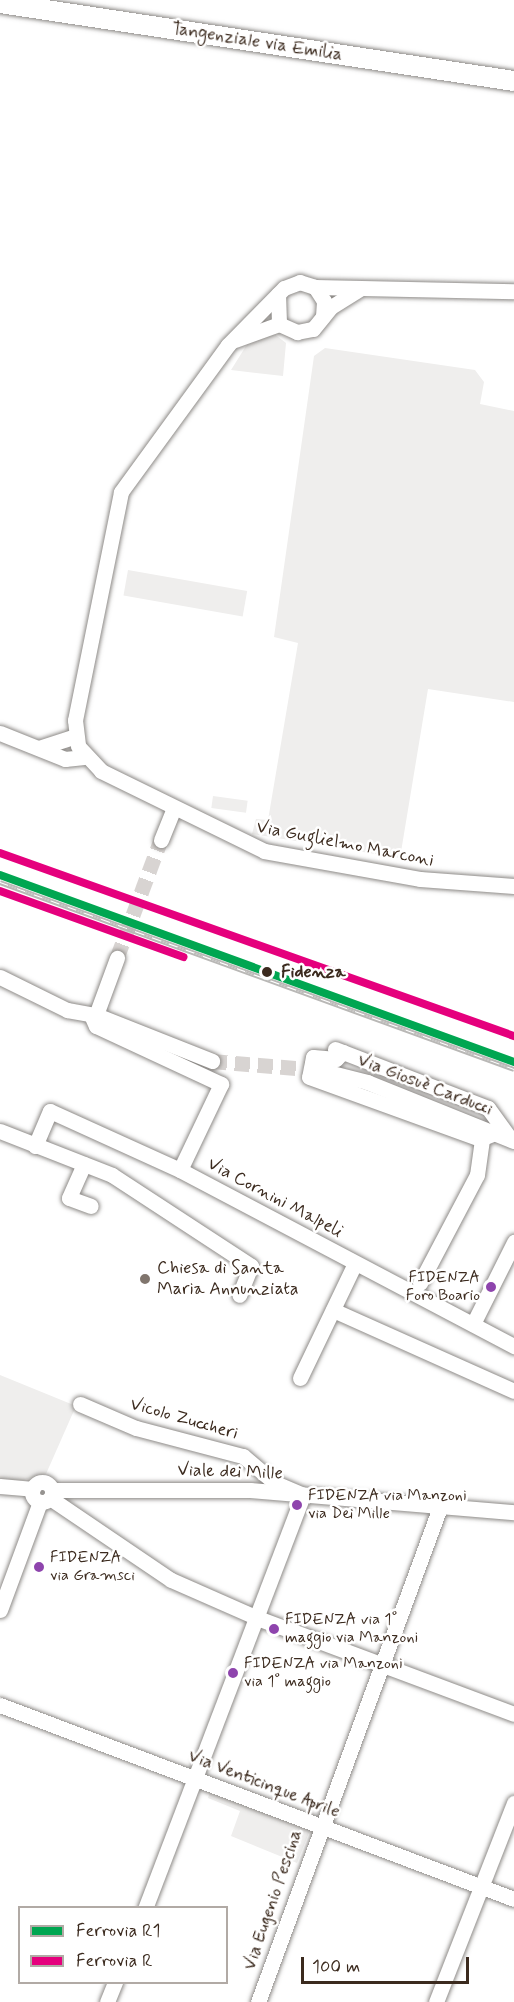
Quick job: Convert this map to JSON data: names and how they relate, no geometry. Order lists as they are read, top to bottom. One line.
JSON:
{"streets":{"main road":["Tangenziale via Emilia"],"street":["Via Guglielmo Marconi","Via Giosuè Carducci","Via Cornini Malpeli","Vicolo Zuccheri","Viale dei Mille","Via Venticinque Aprile","Via Eugenio Pescina"]},"crossings":[["Vicolo Zuccheri","Viale dei Mille"],["Viale dei Mille","Via Eugenio Pescina"],["Via Venticinque Aprile","Via Eugenio Pescina"]],"places":["Fidenza","Chiesa di Santa Maria Annunziata","FIDENZA Foro Boario","FIDENZA via Manzoni via Dei Mille","FIDENZA via Gramsci","FIDENZA via 1° maggio via Manzoni","FIDENZA via Manzoni via 1° maggio"],"lines":["rail line R","rail line R1"],"legend":["Ferrovia R1","Ferrovia R"],"scale_bar":"100 m"}
